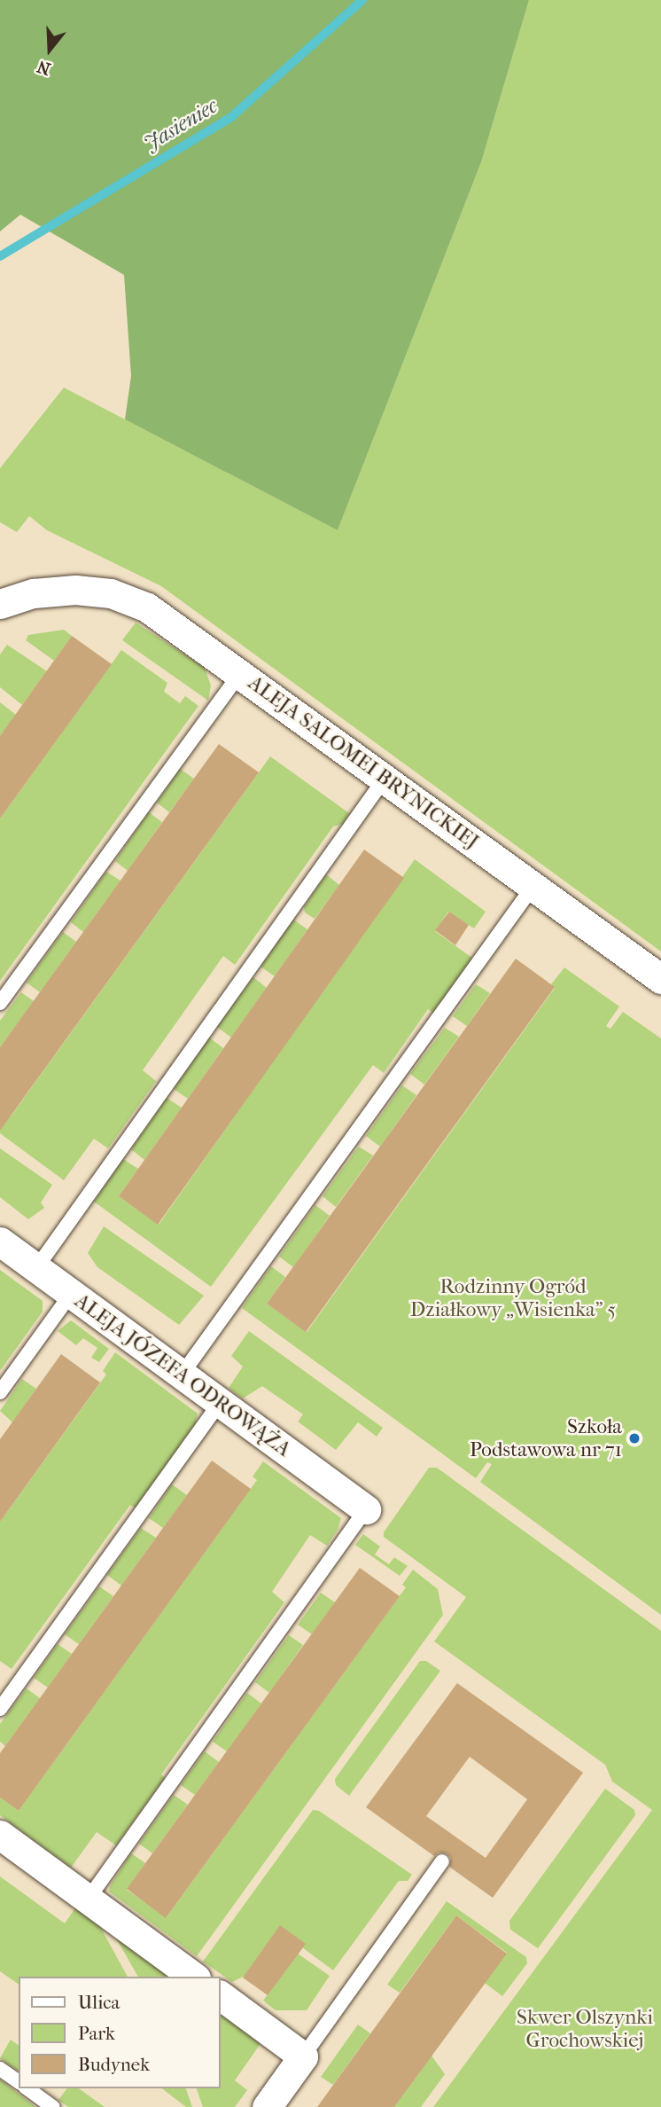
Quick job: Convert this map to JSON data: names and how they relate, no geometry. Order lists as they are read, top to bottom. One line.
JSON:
{"streets":{"street":["ALEJA SALOMEI BRYNICKIEJ","ALEJA JÓZEFA ODROWĄŻA"]},"water":["Jasieniec"],"parks":["Rodzinny Ogród Działkowy „Wisienka” 5","Skwer Olszynki Grochowskiej"],"places":["Szkoła Podstawowa nr 71"],"legend":["Ulica","Park","Budynek"],"north":"bottom"}
